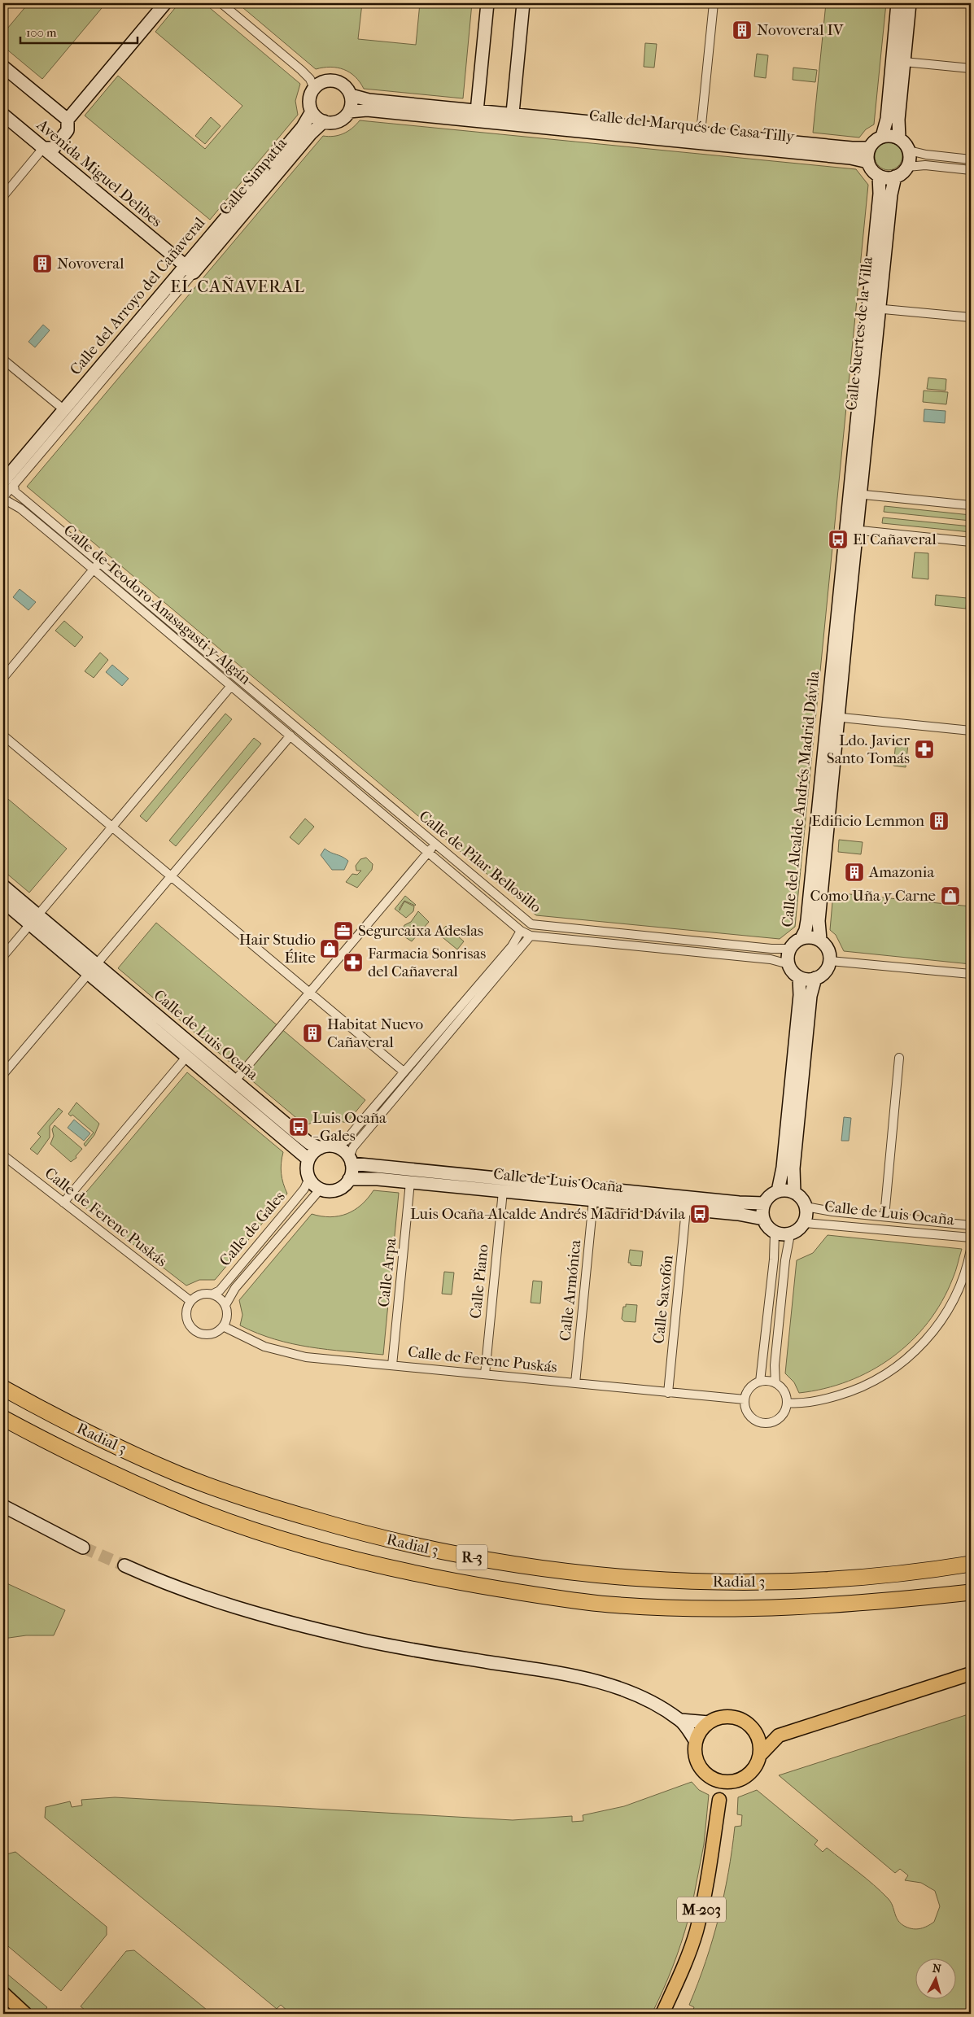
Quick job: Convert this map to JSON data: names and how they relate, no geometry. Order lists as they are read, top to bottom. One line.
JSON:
{"streets":{"highway":["Radial 3","R-3"],"main road":["Calle del Marqués de Casa Tilly","Avenida Miguel Delibes","Calle Simpatía","Calle del Arroyo del Cañaveral","Calle Suertes de la Villa","Calle del Alcalde Andrés Madrid Dávila","Calle de Luis Ocaña","M-203"],"street":["Calle de Teodoro Anasagasti y Algán","Calle de Pilar Bellosillo","Calle de Ferenc Puskás","Calle de Gales","Calle Arpa","Calle Piano","Calle Armónica","Calle Saxofón"]},"crossings":[["Calle del Marqués de Casa Tilly","Calle Suertes de la Villa"],["Avenida Miguel Delibes","Calle Simpatía"],["Avenida Miguel Delibes","Calle del Arroyo del Cañaveral"],["Calle Simpatía","Calle del Arroyo del Cañaveral"],["Calle del Arroyo del Cañaveral","Calle de Teodoro Anasagasti y Algán"],["Calle Suertes de la Villa","Calle del Alcalde Andrés Madrid Dávila"],["Calle de Teodoro Anasagasti y Algán","Calle de Pilar Bellosillo"],["Calle del Alcalde Andrés Madrid Dávila","Calle de Pilar Bellosillo"],["Calle de Luis Ocaña","Calle de Gales"],["Calle de Luis Ocaña","Calle Arpa"],["Calle de Luis Ocaña","Calle Piano"],["Calle de Luis Ocaña","Calle Armónica"],["Calle de Luis Ocaña","Calle Saxofón"],["Calle de Ferenc Puskás","Calle de Gales"],["Calle de Ferenc Puskás","Calle Arpa"],["Calle de Ferenc Puskás","Calle Piano"],["Calle de Ferenc Puskás","Calle Armónica"],["Calle de Ferenc Puskás","Calle Saxofón"]],"districts":["EL CAÑAVERAL"],"places":{"building":["Novoveral IV","Novoveral","Edificio Lemmon","Amazonia","Habitat Nuevo Cañaveral"],"bus stop":["El Cañaveral","Luis Ocaña - Gales","Luis Ocaña-Alcalde Andrés Madrid Dávila"],"pharmacy":["Ldo. Javier Santo Tomás","Farmacia Sonrisas del Cañaveral"],"shop":["Como Uña y Carne","Hair Studio Élite"],"office":["Segurcaixa Adeslas"]},"scale_bar":"100 m","north":"top"}
